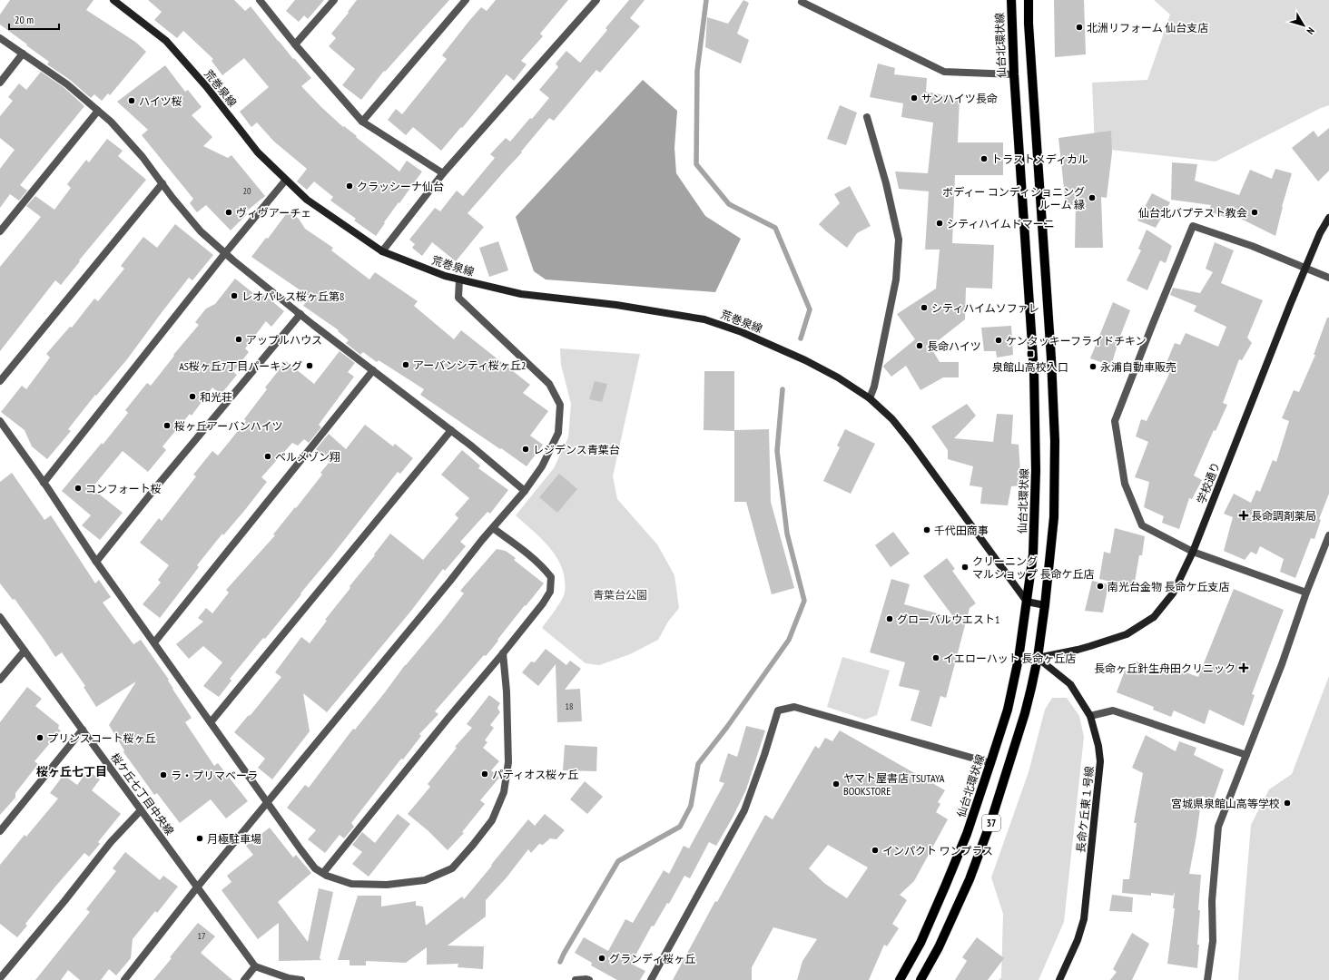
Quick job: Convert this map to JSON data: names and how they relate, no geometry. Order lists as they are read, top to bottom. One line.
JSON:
{"streets":{"main road":["仙台北環状線","37"],"street":["荒巻泉線","学校通り","桜ケ丘七丁目中央線","長命ケ丘東１号線"]},"crossings":[["仙台北環状線","荒巻泉線"],["仙台北環状線","学校通り"],["学校通り","長命ケ丘東１号線"],["学校通り","37"],["長命ケ丘東１号線","37"]],"districts":["桜ヶ丘七丁目"],"parks":["青葉台公園"],"places":{"other":["北洲リフォーム 仙台支店","サンハイツ長命","ハイツ桜","トラストメディカル","クラッシーナ仙台","ボディー コンディショニング ルーム 縁","ヴィヴアーチェ","仙台北バプテスト教会","シティハイムドマーニ","レオパレス桜ヶ丘第8","シティハイムソファレ","アップルハウス","ケンタッキーフライドチキン","長命ハイツ","アーバンシティ桜ヶ丘2","AS桜ヶ丘7丁目パーキング","永浦自動車販売","和光荘","桜ヶ丘アーバンハイツ","レジデンス青葉台","ベルメゾン翔","コンフォート桜","千代田商事","クリーニング マルショップ 長命ケ丘店","南光台金物 長命ケ丘支店","グローバルウエスト1","イエローハット 長命ヶ丘店","プリンスコート桜ヶ丘","パティオス桜ヶ丘","ラ・プリマベーラ","ヤマト屋書店 TSUTAYA BOOKSTORE","宮城県泉館山高等学校","月極駐車場","インパクト ワンプラス","グランディ桜ヶ丘"],"transit":["泉館山高校入口"],"health":["長命調剤薬局","長命ヶ丘針生舟田クリニック"]},"house_numbers":["20","18","17"],"scale_bar":"20 m","north":"bottom right"}
